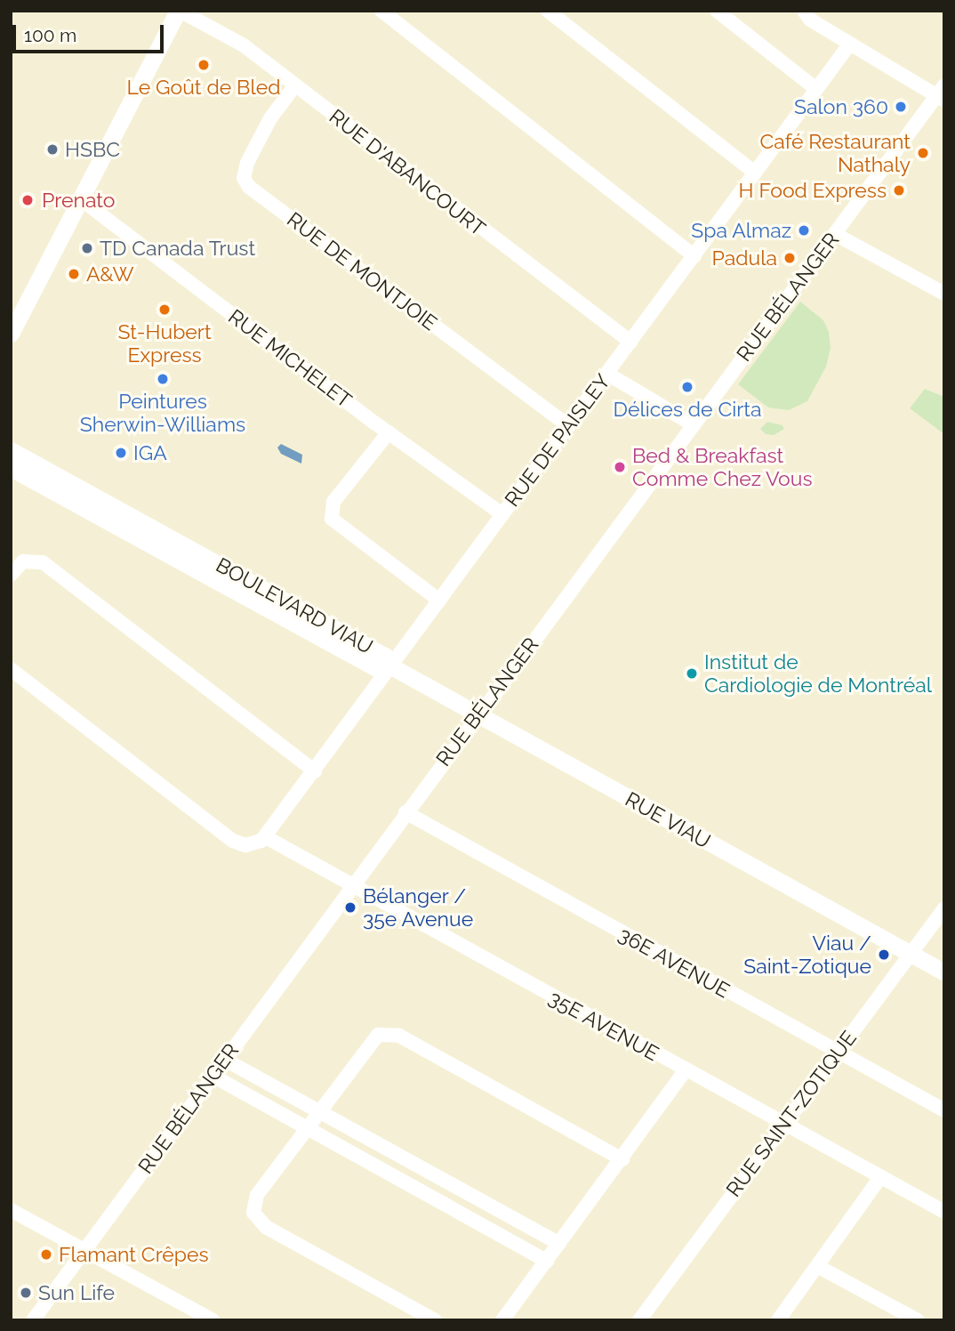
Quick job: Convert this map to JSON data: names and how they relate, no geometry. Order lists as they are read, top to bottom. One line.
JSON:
{"streets":{"main road":["BOULEVARD VIAU","RUE VIAU"],"street":["RUE D'ABANCOURT","RUE DE MONTJOIE","RUE BÉLANGER","RUE MICHELET","RUE DE PAISLEY","36E AVENUE","35E AVENUE","RUE SAINT-ZOTIQUE"]},"crossings":[["RUE D'ABANCOURT","RUE DE MONTJOIE"],["RUE D'ABANCOURT","RUE DE PAISLEY"],["RUE DE MONTJOIE","RUE DE PAISLEY"],["RUE BÉLANGER","RUE VIAU"],["RUE BÉLANGER","36E AVENUE"],["RUE BÉLANGER","35E AVENUE"],["RUE MICHELET","RUE DE PAISLEY"],["RUE DE PAISLEY","BOULEVARD VIAU"],["RUE DE PAISLEY","RUE VIAU"],["RUE DE PAISLEY","35E AVENUE"],["BOULEVARD VIAU","RUE VIAU"],["RUE VIAU","RUE SAINT-ZOTIQUE"],["36E AVENUE","RUE SAINT-ZOTIQUE"],["35E AVENUE","RUE SAINT-ZOTIQUE"]],"places":["Le Goût de Bled","Salon 360","HSBC","Café Restaurant Nathaly","H Food Express","Prenato","Spa Almaz","TD Canada Trust","Padula","A&W","St-Hubert Express","Peintures Sherwin-Williams","Délices de Cirta","IGA","Bed & Breakfast Comme Chez Vous","Institut de Cardiologie de Montréal","Bélanger / 35e Avenue","Viau / Saint-Zotique","Flamant Crêpes","Sun Life"],"scale_bar":"100 m"}
